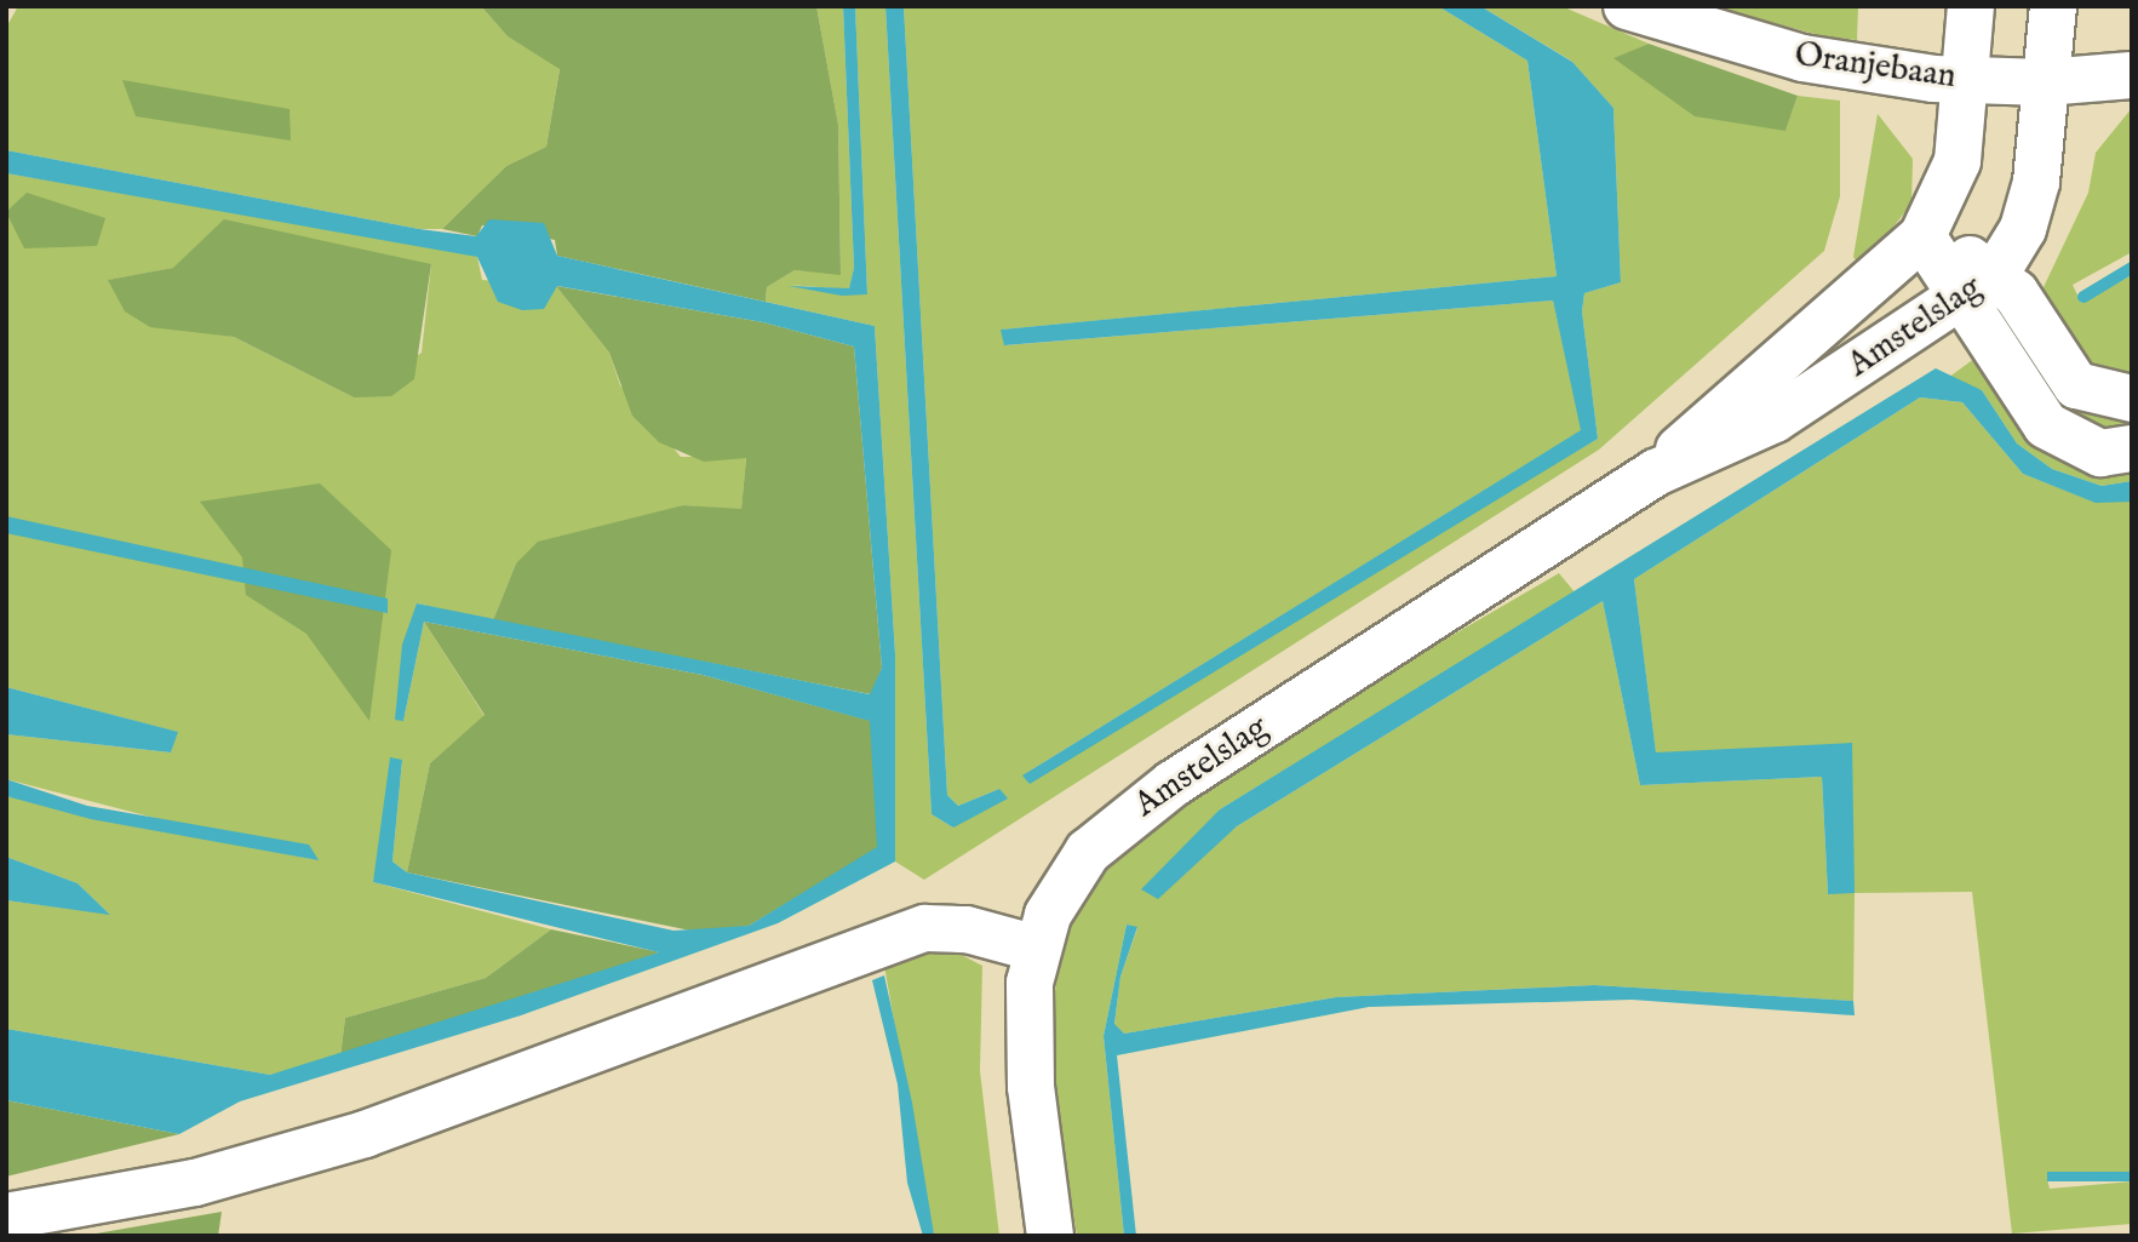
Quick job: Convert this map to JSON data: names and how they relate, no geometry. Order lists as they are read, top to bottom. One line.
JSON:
{"streets":{"street":["Oranjebaan","Amstelslag"]},"crossings":[["Oranjebaan","Amstelslag"]]}
